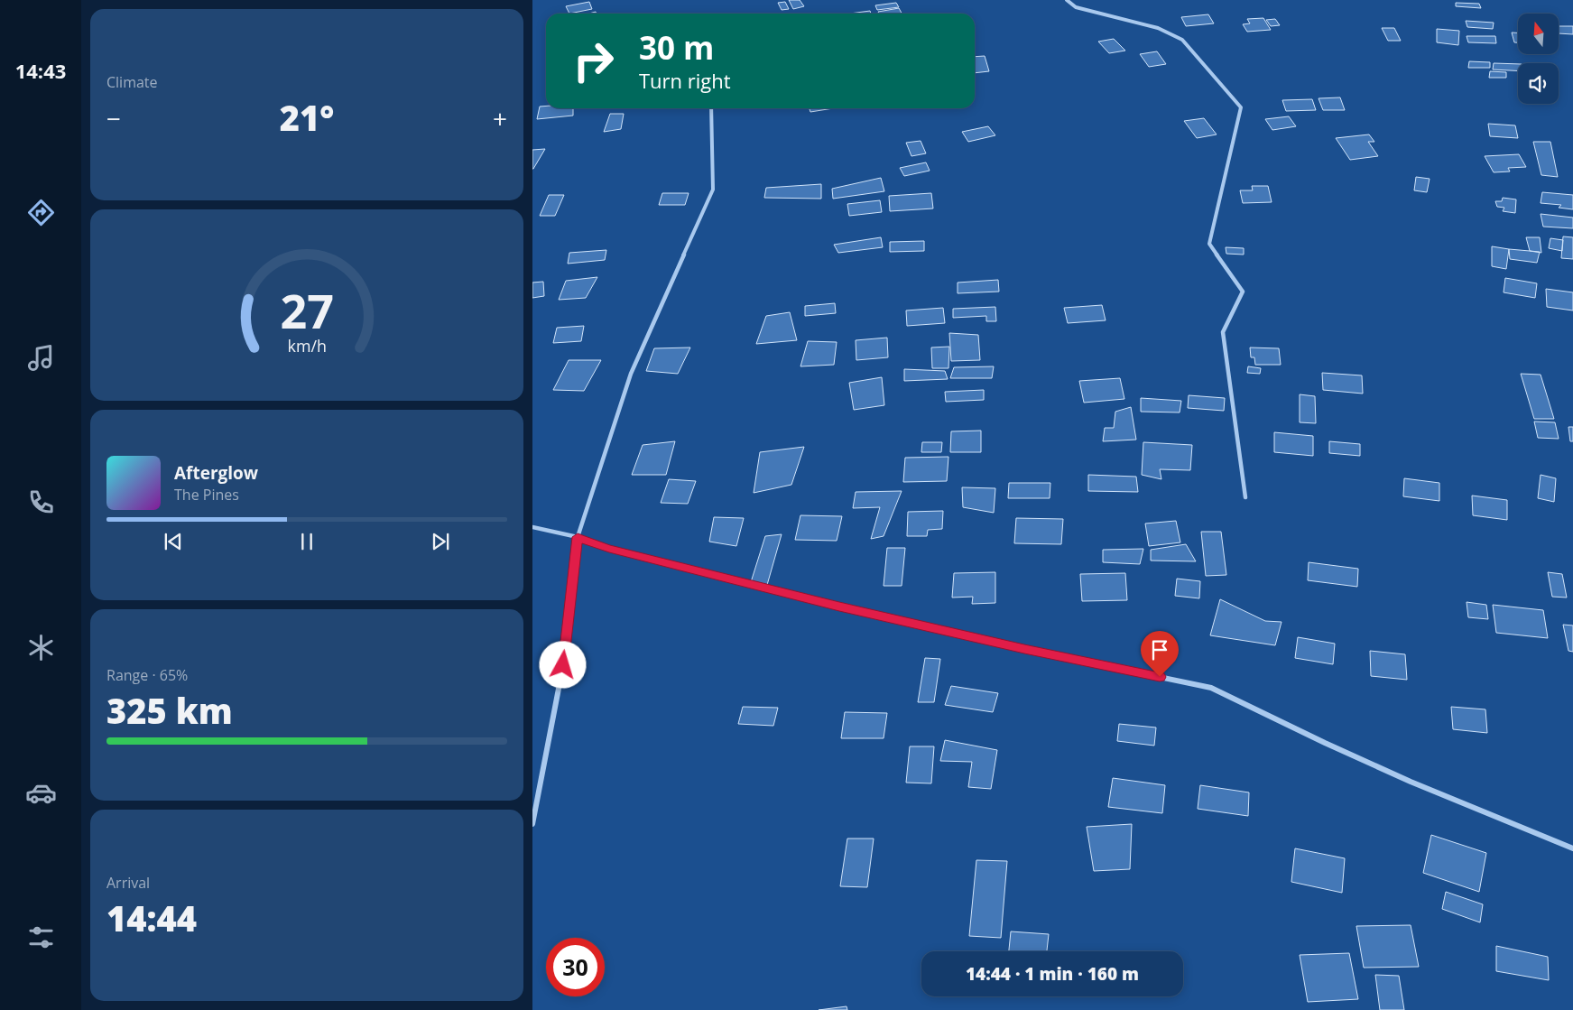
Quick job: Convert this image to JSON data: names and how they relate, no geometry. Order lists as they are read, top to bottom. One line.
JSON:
{"north":"top","page":{"tabs":"14:43","tile":["Climate",["Range · 65%","325 km"],["Arrival","14:44"]],"turn":["30 m","Turn right"],"heat":["−","21°","+"],"song":["Afterglow","The Pines"],"limit":"30","trip":"14:44 · 1 min · 160 m","gauge":["27","km/h"]}}
